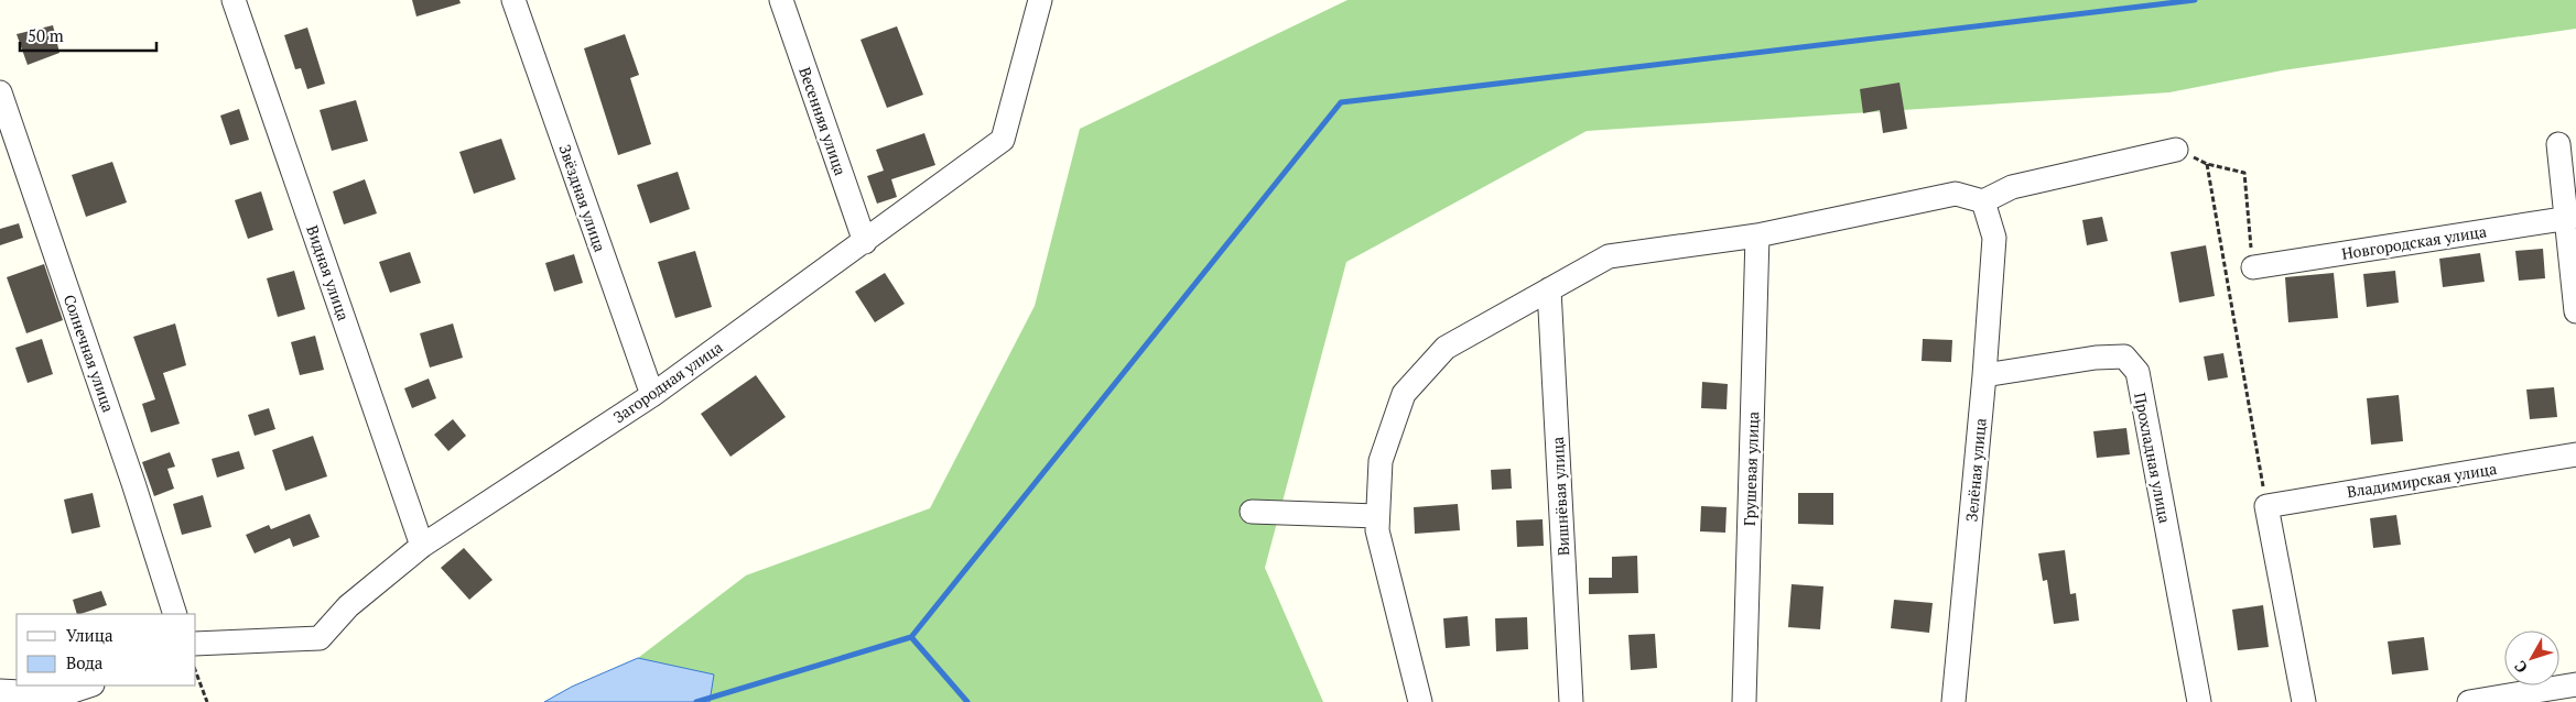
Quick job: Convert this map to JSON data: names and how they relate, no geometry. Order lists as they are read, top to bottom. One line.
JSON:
{"streets":{"street":["Весенняя улица","Звёздная улица","Новгородская улица","Видная улица","Солнечная улица","Загородная улица","Прохладная улица","Грушевая улица","Зелёная улица","Владимирская улица","Вишнёвая улица"]},"crossings":[["Весенняя улица","Загородная улица"],["Звёздная улица","Загородная улица"],["Видная улица","Загородная улица"],["Прохладная улица","Зелёная улица"]],"legend":["Улица","Вода"],"scale_bar":"50 m","north":"bottom left"}
